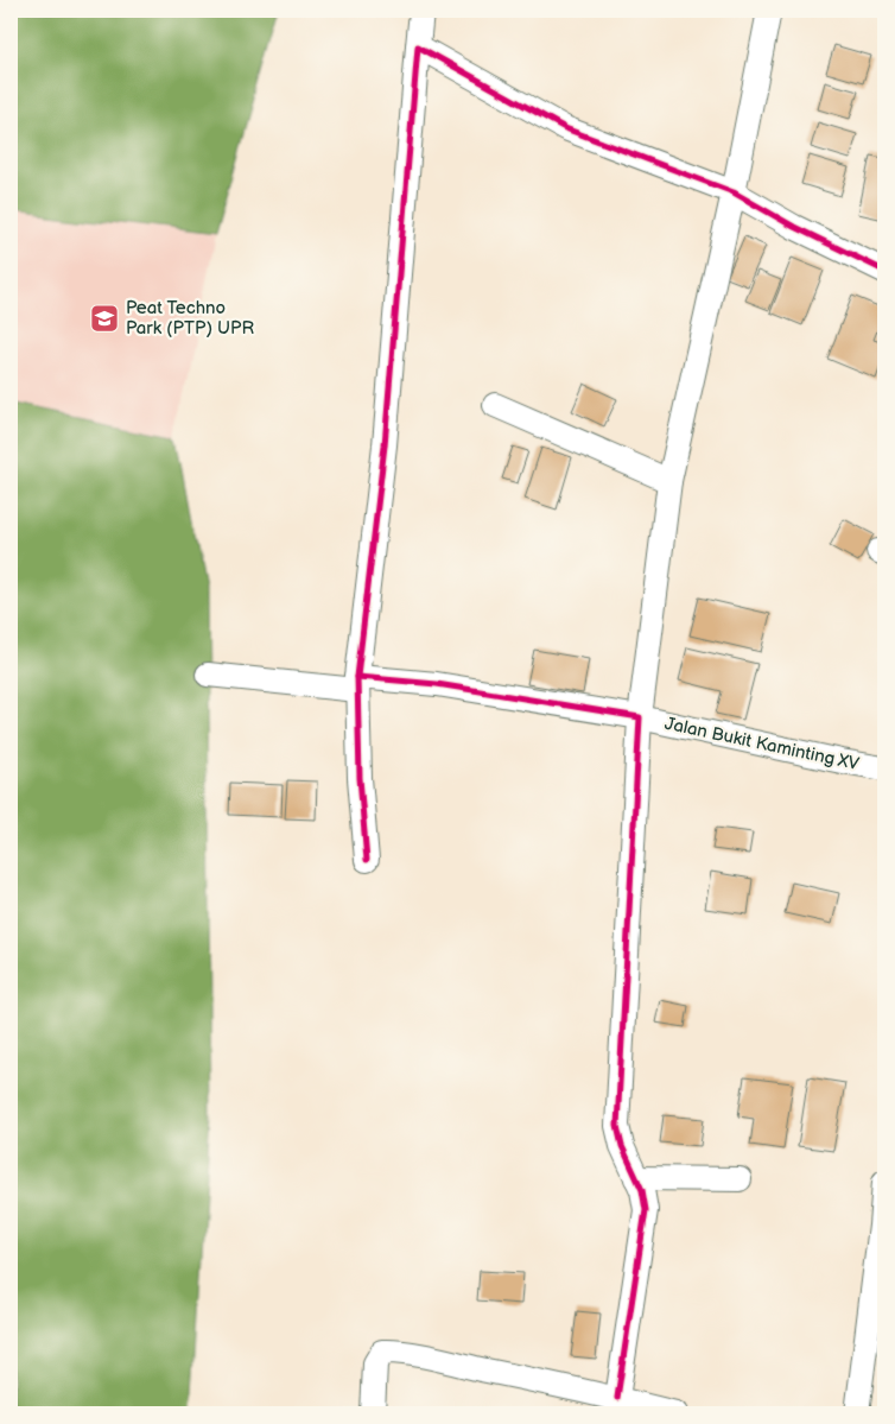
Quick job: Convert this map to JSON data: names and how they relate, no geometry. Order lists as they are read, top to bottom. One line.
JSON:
{"streets":{"street":["Jalan Bukit Kaminting XV"]},"places":{"school or university":["Peat Techno Park (PTP) UPR"]}}
